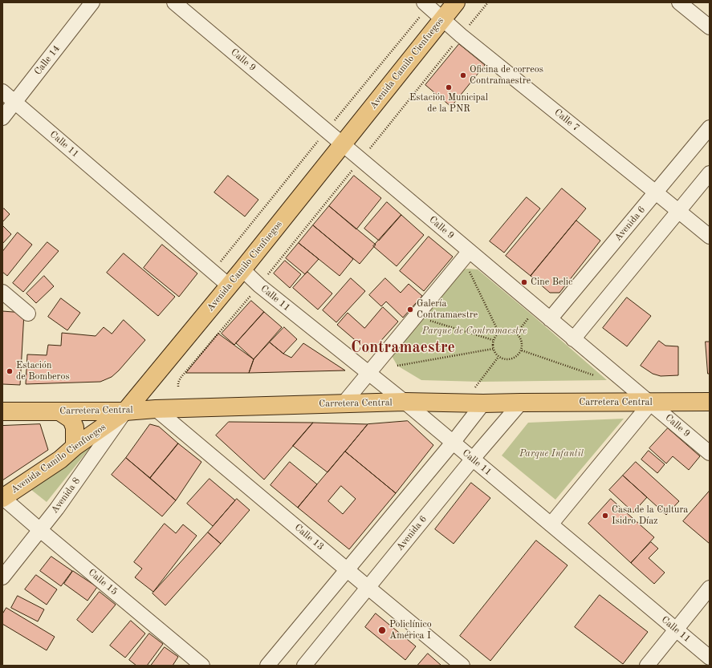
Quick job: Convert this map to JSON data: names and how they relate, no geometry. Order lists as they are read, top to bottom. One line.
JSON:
{"streets":{"main road":["Avenida Camilo Cienfuegos","Carretera Central"],"street":["Calle 14","Calle 9","Calle 7","Calle 11","Avenida 6","Avenida 8","Calle 13","Calle 15"]},"crossings":[["Calle 14","Calle 11"],["Calle 9","Avenida Camilo Cienfuegos"],["Calle 9","Avenida 6"],["Calle 9","Carretera Central"],["Avenida Camilo Cienfuegos","Calle 7"],["Avenida Camilo Cienfuegos","Calle 11"],["Avenida Camilo Cienfuegos","Carretera Central"],["Avenida Camilo Cienfuegos","Avenida 8"],["Avenida Camilo Cienfuegos","Calle 15"],["Calle 7","Avenida 6"],["Calle 11","Avenida 6"],["Calle 11","Carretera Central"],["Avenida 6","Carretera Central"],["Avenida 6","Calle 13"],["Carretera Central","Avenida 8"],["Carretera Central","Calle 13"],["Avenida 8","Calle 15"]],"districts":["Contramaestre"],"parks":["Parque de Contramaestre","Parque Infantil"],"places":["Oficina de correos Contramaestre","Estación Municipal de la PNR","Cine Belic","Galería Contramaestre","Estación de Bomberos","Casa de la Cultura Isidro Díaz","Policlínico América I"]}
